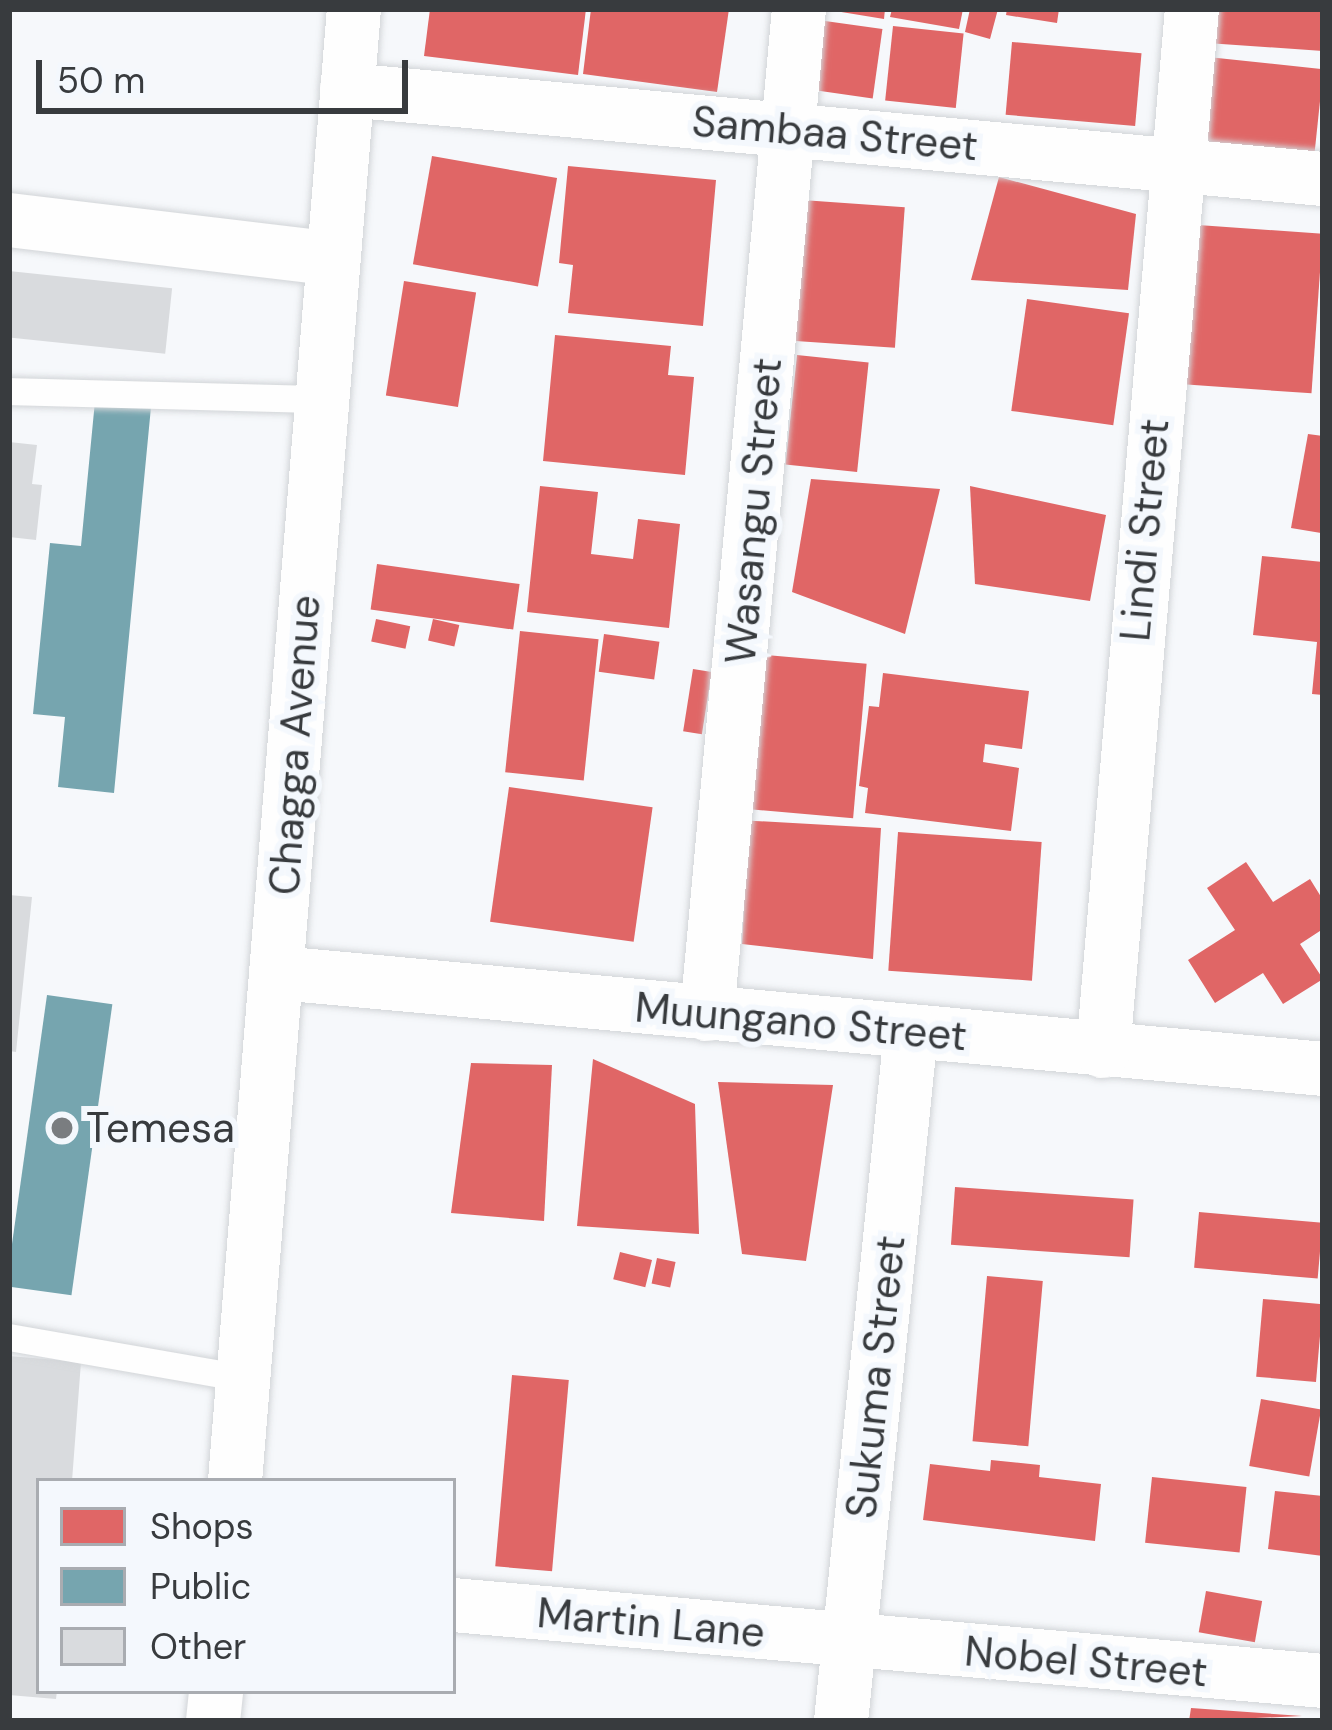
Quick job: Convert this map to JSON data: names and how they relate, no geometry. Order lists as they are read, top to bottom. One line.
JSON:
{"streets":{"street":["Sambaa Street","Wasangu Street","Lindi Street","Chagga Avenue","Muungano Street","Sukuma Street","Martin Lane","Nobel Street"]},"crossings":[["Sambaa Street","Wasangu Street"],["Sambaa Street","Lindi Street"],["Sambaa Street","Chagga Avenue"],["Wasangu Street","Muungano Street"],["Lindi Street","Muungano Street"],["Chagga Avenue","Muungano Street"],["Muungano Street","Sukuma Street"],["Sukuma Street","Martin Lane"],["Sukuma Street","Nobel Street"],["Martin Lane","Nobel Street"]],"places":["Temesa"],"legend":["Shops","Public","Other"],"scale_bar":"50 m"}
